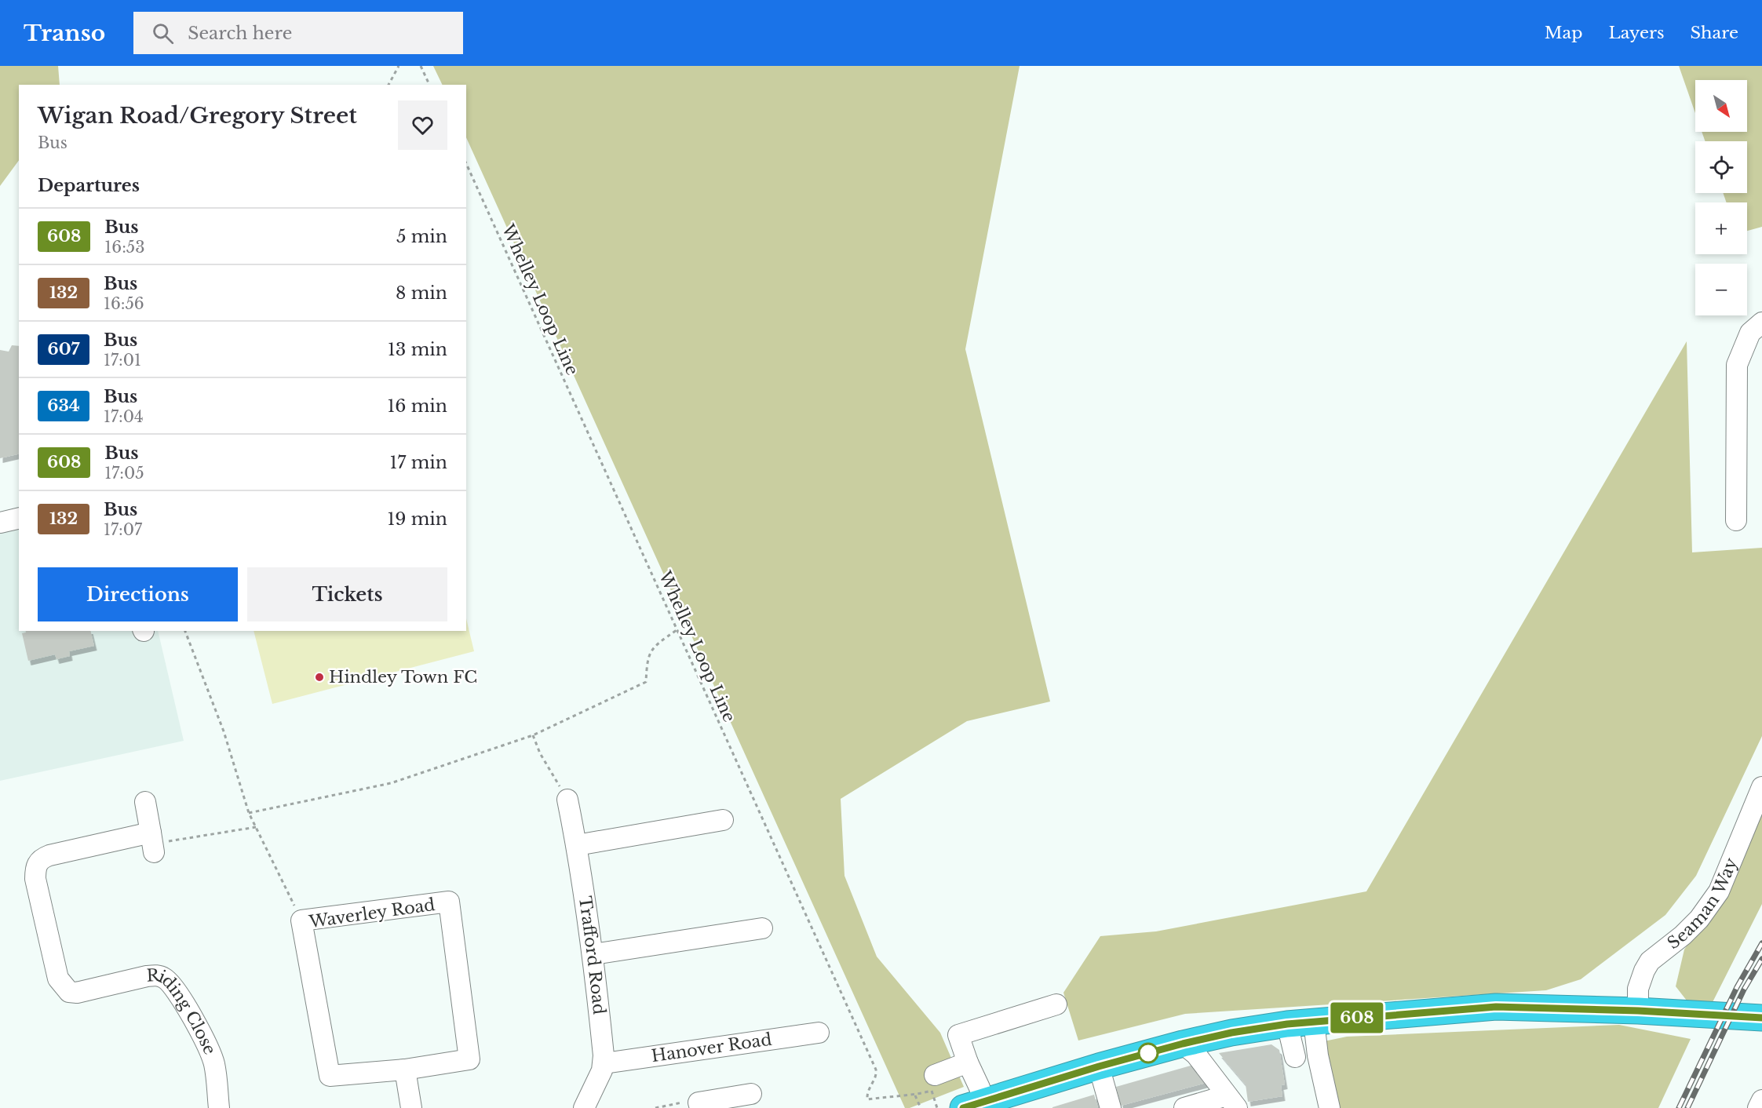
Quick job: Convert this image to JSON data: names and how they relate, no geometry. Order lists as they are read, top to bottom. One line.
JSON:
{"streets":{"street":["Seaman Way","Waverley Road","Trafford Road","Riding Close","Hanover Road"],"path":["Whelley Loop Line"]},"crossings":[["Trafford Road","Hanover Road"]],"places":["Hindley Town FC"],"lines":["bus line 608"],"north":"bottom right","page":{"header":"Transo","search":"Search here","nav":["Map","Layers","Share"],"on_map":"608","map_buttons":["+","−"],"heading":[["Wigan Road/Gregory Street","Bus"],"Departures"],"list":[{"mark":"608","name":"Bus","note":"16:53","value":"5 min"},{"mark":"132","name":"Bus","note":"16:56","value":"8 min"},{"mark":"607","name":"Bus","note":"17:01","value":"13 min"},{"mark":"634","name":"Bus","note":"17:04","value":"16 min"},{"mark":"608","name":"Bus","note":"17:05","value":"17 min"},{"mark":"132","name":"Bus","note":"17:07","value":"19 min"}],"buttons":["Directions","Tickets"]}}
